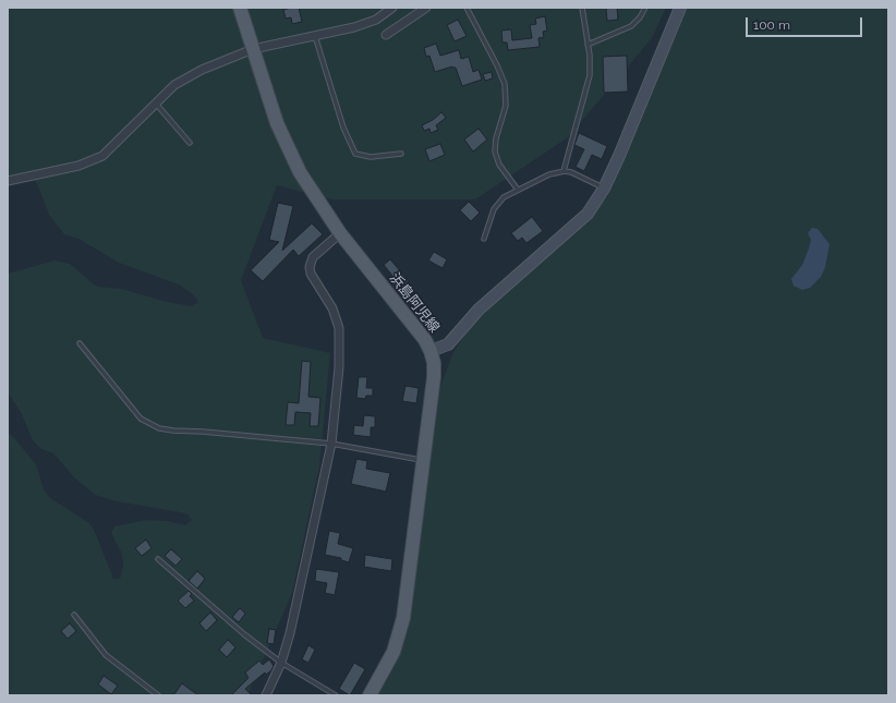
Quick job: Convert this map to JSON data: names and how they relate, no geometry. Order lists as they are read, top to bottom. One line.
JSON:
{"streets":{"main road":["浜島阿児線"]},"scale_bar":"100 m"}
